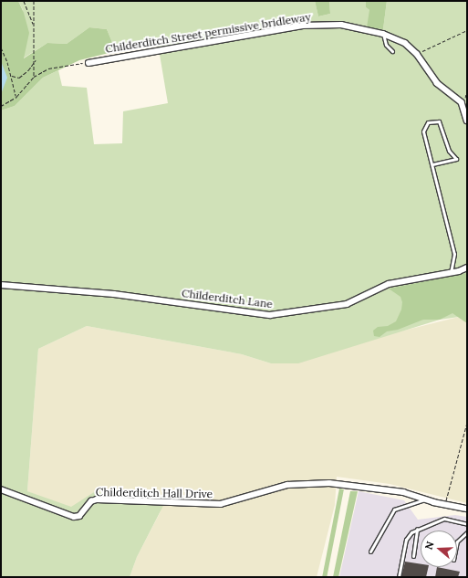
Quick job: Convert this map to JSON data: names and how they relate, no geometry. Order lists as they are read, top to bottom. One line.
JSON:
{"streets":{"street":["Childerditch Street permissive bridleway","Childerditch Lane","Childerditch Hall Drive"]},"north":"left"}
